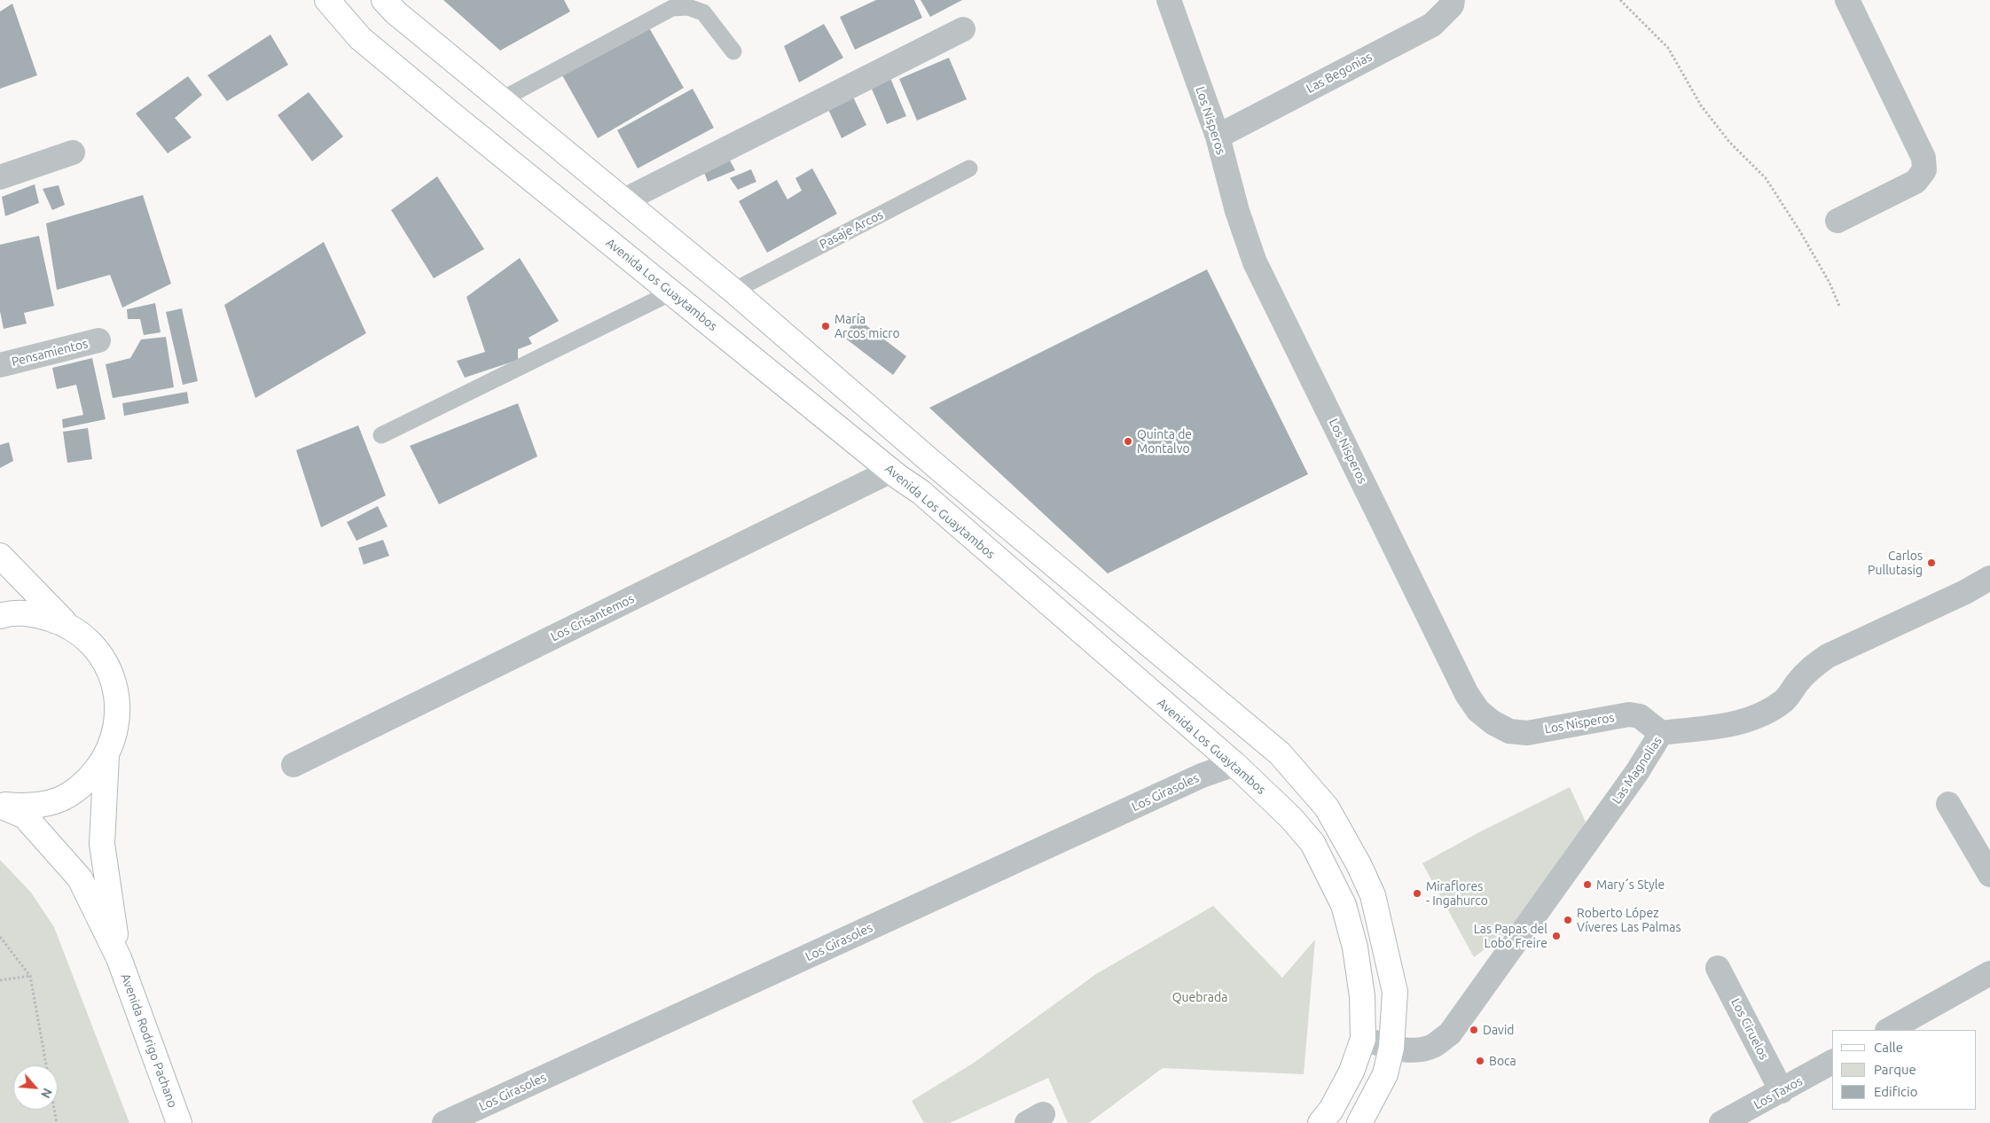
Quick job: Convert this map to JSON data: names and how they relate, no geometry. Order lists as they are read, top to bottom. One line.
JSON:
{"streets":{"main road":["Avenida Los Guaytambos","Avenida Rodrigo Pachano"],"street":["Las Begonias","Los Nisperos","Pensamientos","Los Crisantemos","Las Magnolias","Los Girasoles","Los Ciruelos","Los Taxos"],"lane":["Pasaje Arcos"]},"crossings":[["Las Begonias","Los Nisperos"],["Los Nisperos","Las Magnolias"],["Avenida Los Guaytambos","Los Crisantemos"],["Avenida Los Guaytambos","Las Magnolias"],["Avenida Los Guaytambos","Los Girasoles"],["Los Ciruelos","Los Taxos"]],"parks":["Quebrada"],"places":["María Arcos micro","Quinta de Montalvo","Carlos Pullutasig","Mary´s Style","Miraflores - Ingahurco","Roberto López Víveres Las Palmas","Las Papas del Lobo Freire","David","Boca"],"legend":["Calle","Parque","Edificio"],"north":"bottom right"}
